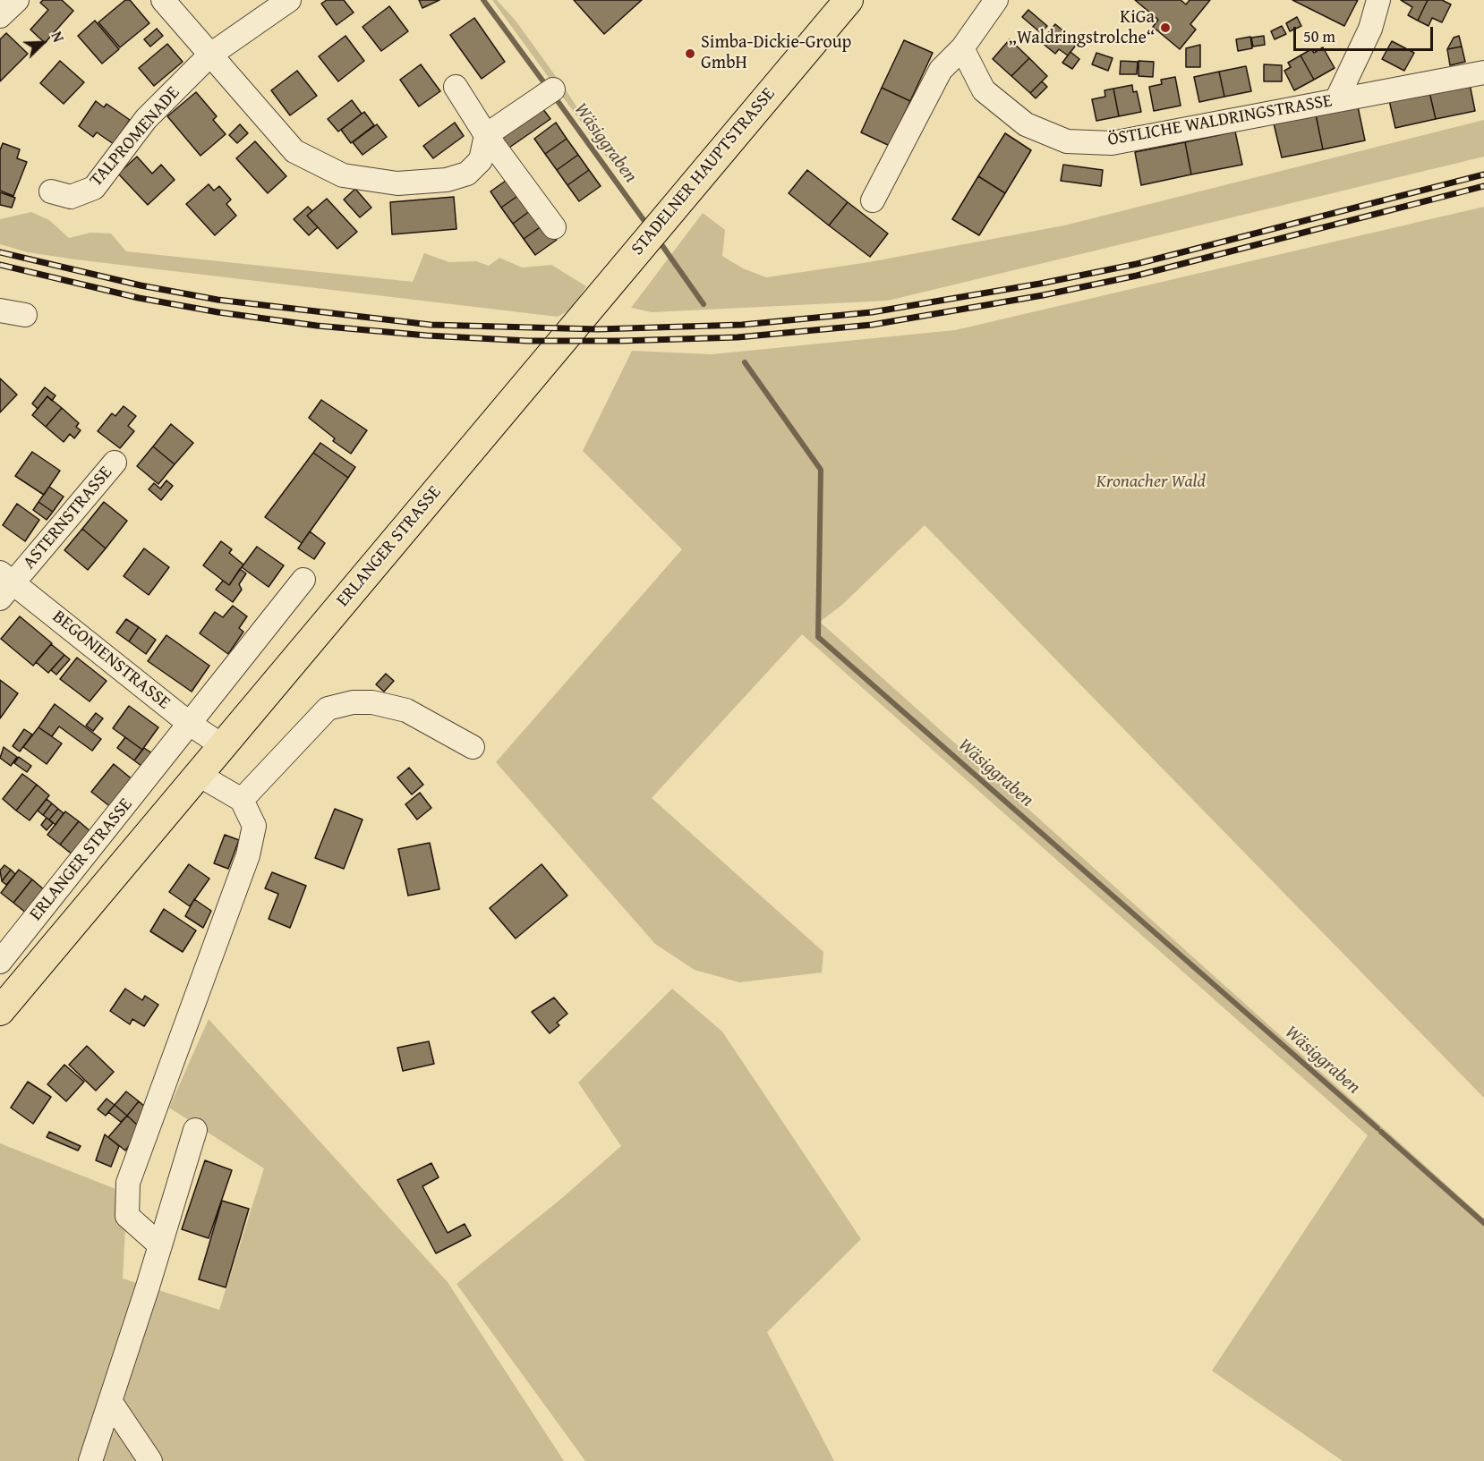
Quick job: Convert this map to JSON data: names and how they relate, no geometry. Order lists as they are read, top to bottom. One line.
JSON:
{"streets":{"main road":["STADELNER HAUPTSTRASSE","ERLANGER STRASSE"],"street":["ÖSTLICHE WALDRINGSTRASSE","TALPROMENADE","ASTERNSTRASSE","BEGONIENSTRASSE"]},"crossings":[["STADELNER HAUPTSTRASSE","ERLANGER STRASSE"],["ASTERNSTRASSE","BEGONIENSTRASSE"],["ERLANGER STRASSE","BEGONIENSTRASSE"]],"water":["Wäsiggraben"],"parks":["Kronacher Wald"],"places":["KiGa „Waldringstrolche“","Simba-Dickie-Group GmbH"],"scale_bar":"50 m","north":"top right"}
